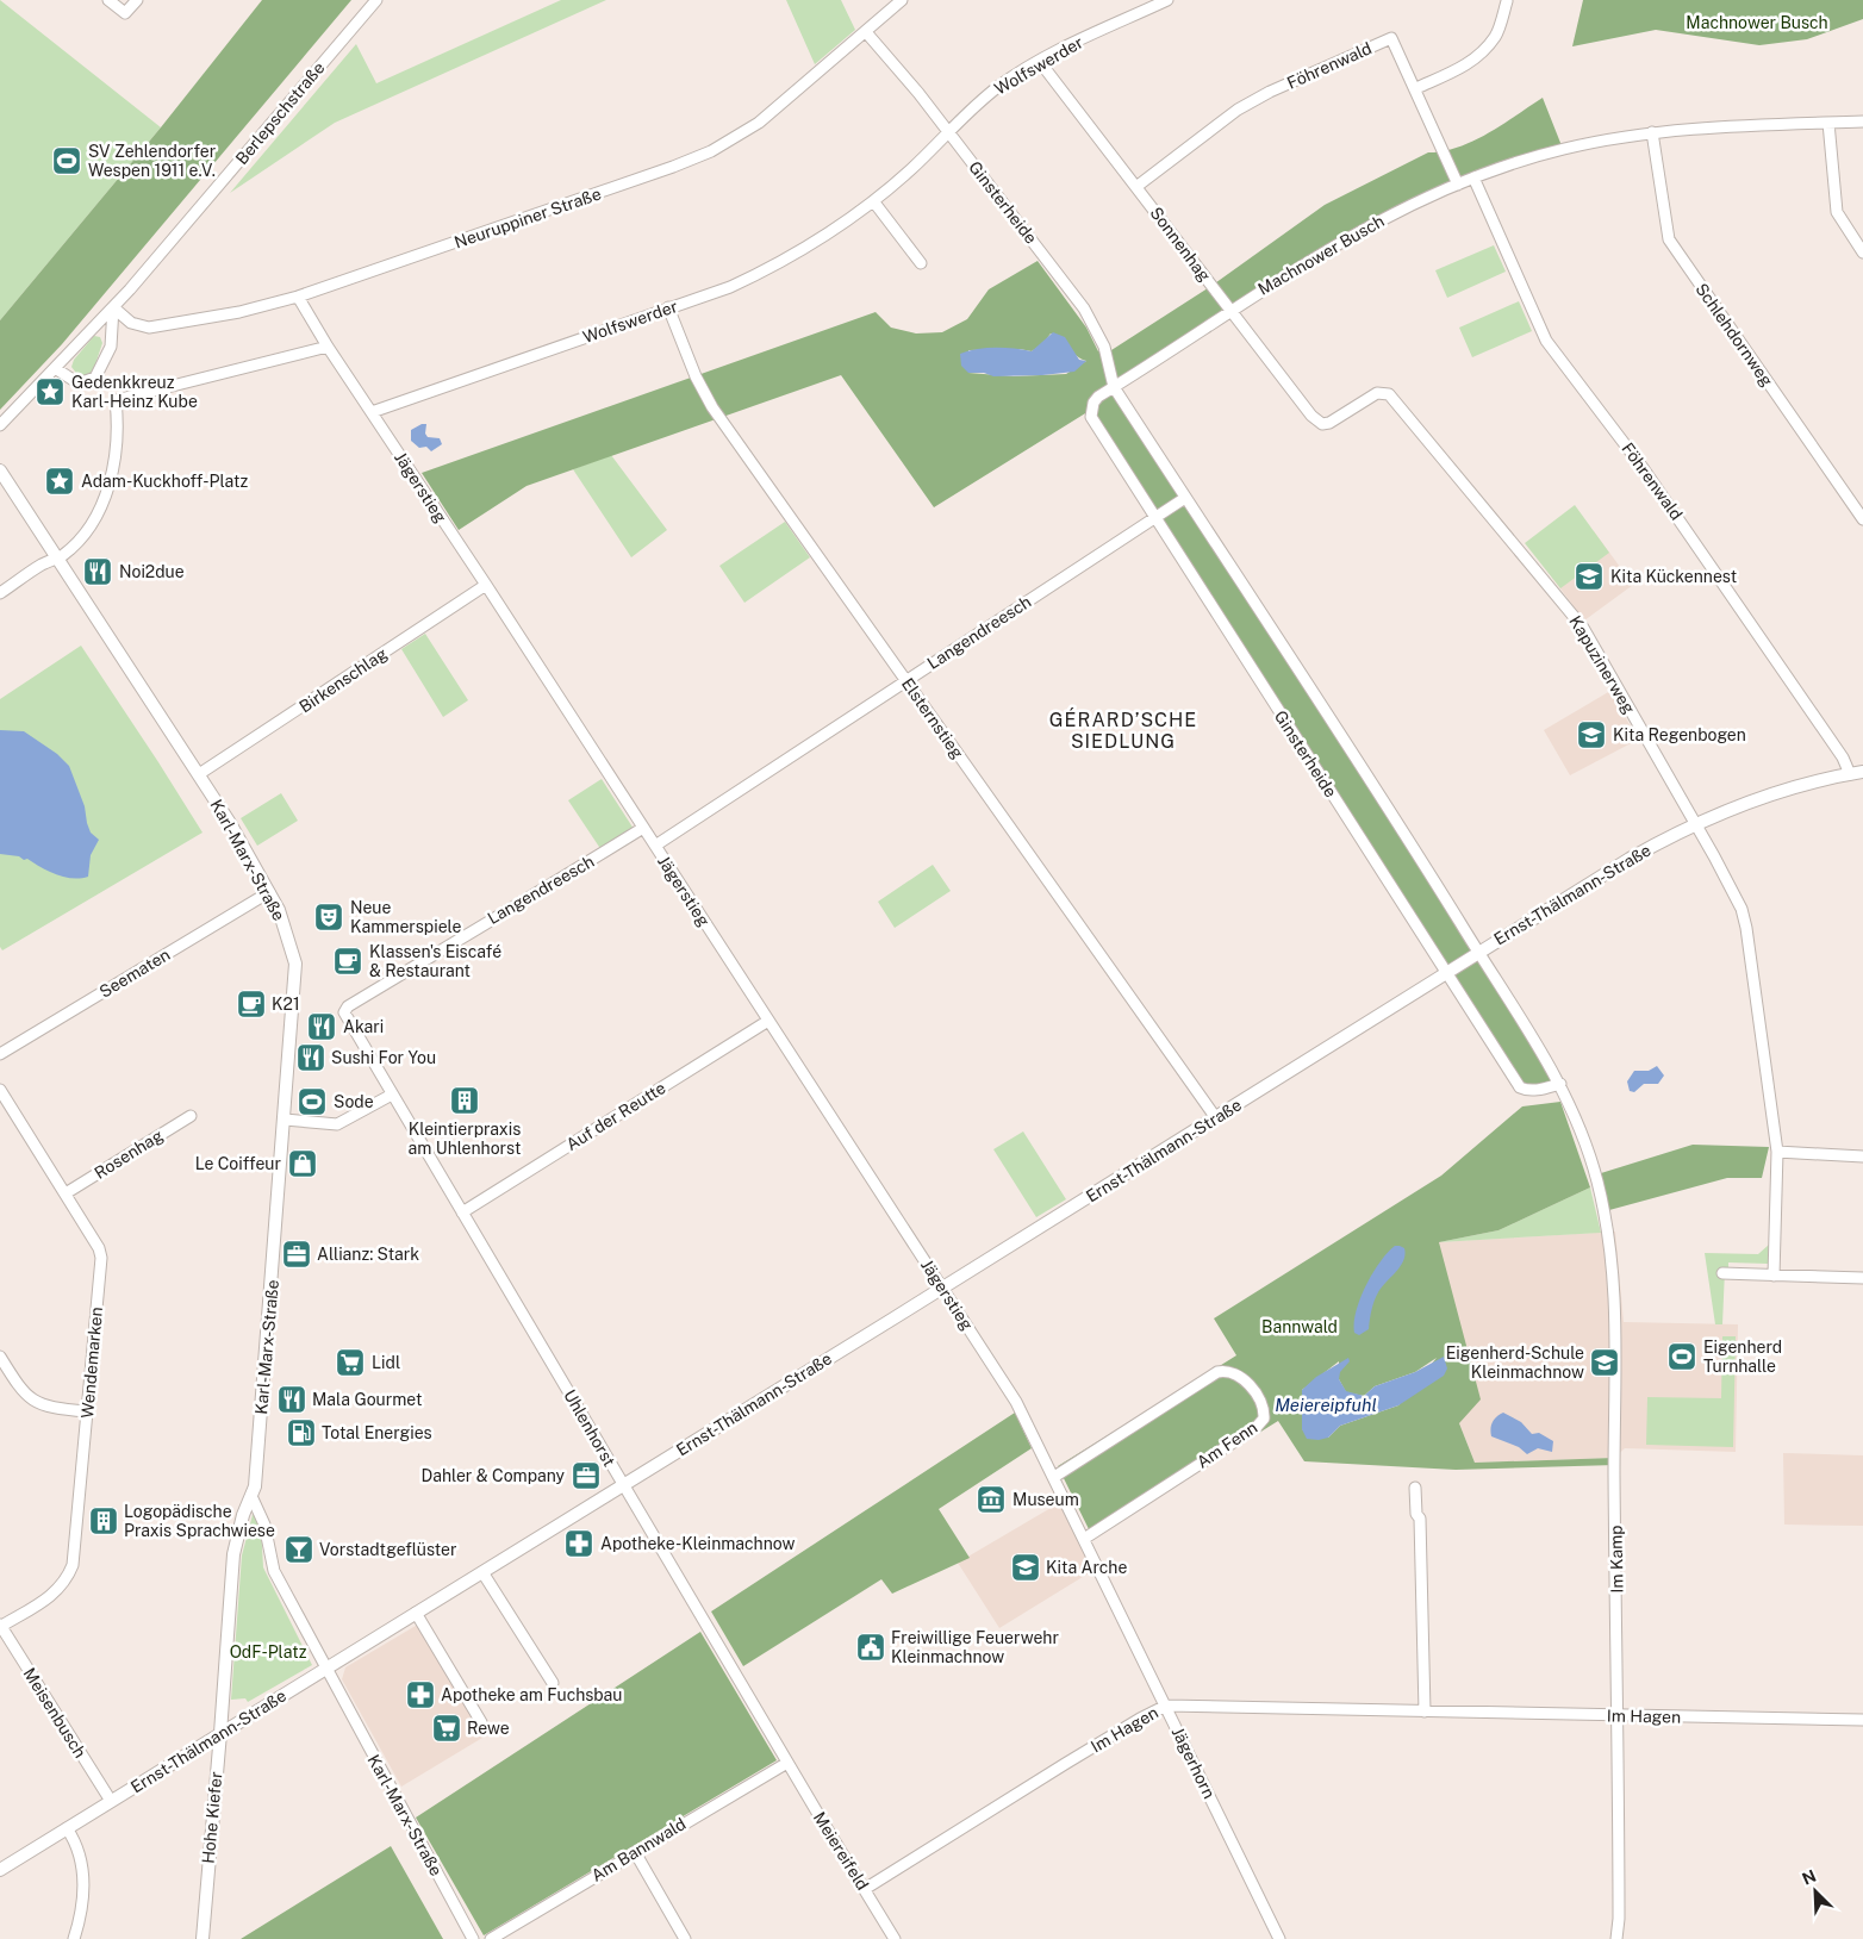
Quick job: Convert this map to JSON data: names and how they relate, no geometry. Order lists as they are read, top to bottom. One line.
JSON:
{"streets":{"street":["Wolfswerder","Föhrenwald","Berlepschstraße","Ginsterheide","Neuruppiner Straße","Sonnenhag","Machnower Busch","Schlehdornweg","Jägerstieg","Langendreesch","Kapuzinerweg","Birkenschlag","Elsternstieg","Karl-Marx-Straße","Ernst-Thälmann-Straße","Seematen","Auf der Reutte","Rosenhag","Wendemarken","Uhlenhorst","Am Fenn","Im Kamp","Meisenbusch","Im Hagen","Jägerhorn","Hohe Kiefer","Am Bannwald","Meiereifeld"]},"crossings":[["Wolfswerder","Ginsterheide"],["Wolfswerder","Sonnenhag"],["Wolfswerder","Jägerstieg"],["Wolfswerder","Elsternstieg"],["Föhrenwald","Sonnenhag"],["Föhrenwald","Machnower Busch"],["Föhrenwald","Ernst-Thälmann-Straße"],["Berlepschstraße","Neuruppiner Straße"],["Ginsterheide","Neuruppiner Straße"],["Ginsterheide","Machnower Busch"],["Ginsterheide","Langendreesch"],["Ginsterheide","Ernst-Thälmann-Straße"],["Ginsterheide","Im Kamp"],["Neuruppiner Straße","Jägerstieg"],["Sonnenhag","Machnower Busch"],["Sonnenhag","Kapuzinerweg"],["Machnower Busch","Schlehdornweg"],["Jägerstieg","Langendreesch"],["Jägerstieg","Birkenschlag"],["Jägerstieg","Ernst-Thälmann-Straße"],["Jägerstieg","Auf der Reutte"],["Jägerstieg","Am Fenn"],["Jägerstieg","Jägerhorn"],["Langendreesch","Elsternstieg"],["Langendreesch","Uhlenhorst"],["Kapuzinerweg","Ernst-Thälmann-Straße"],["Birkenschlag","Karl-Marx-Straße"],["Elsternstieg","Ernst-Thälmann-Straße"],["Karl-Marx-Straße","Ernst-Thälmann-Straße"],["Karl-Marx-Straße","Seematen"],["Karl-Marx-Straße","Hohe Kiefer"],["Ernst-Thälmann-Straße","Uhlenhorst"],["Ernst-Thälmann-Straße","Meisenbusch"],["Ernst-Thälmann-Straße","Hohe Kiefer"],["Auf der Reutte","Uhlenhorst"],["Rosenhag","Wendemarken"],["Wendemarken","Meisenbusch"],["Uhlenhorst","Am Bannwald"],["Uhlenhorst","Meiereifeld"],["Am Fenn","Jägerhorn"],["Im Kamp","Im Hagen"],["Im Hagen","Jägerhorn"],["Im Hagen","Meiereifeld"],["Am Bannwald","Meiereifeld"]],"districts":["GÉRARD’SCHE SIEDLUNG"],"water":["Meiereipfuhl"],"parks":["Machnower Busch","Bannwald","OdF-Platz"],"places":{"sports":["SV Zehlendorfer Wespen 1911 e.V.","Sode","Eigenherd Turnhalle"],"place":["Gedenkkreuz Karl-Heinz Kube","Adam-Kuckhoff-Platz"],"restaurant":["Noi2due","Akari","Sushi For You","Mala Gourmet"],"school or university":["Kita Kückennest","Kita Regenbogen","Eigenherd-Schule Kleinmachnow","Kita Arche"],"theatre":["Neue Kammerspiele"],"cafe":["Klassen's Eiscafé & Restaurant","K21"],"building":["Kleintierpraxis am Uhlenhorst","Logopädische Praxis Sprachwiese"],"shop":["Le Coiffeur"],"office":["Allianz: Stark","Dahler & Company"],"supermarket":["Lidl","Rewe"],"fuel station":["Total Energies"],"museum":["Museum"],"pharmacy":["Apotheke-Kleinmachnow","Apotheke am Fuchsbau"],"bar":["Vorstadtgeflüster"],"public building":["Freiwillige Feuerwehr Kleinmachnow"]},"north":"top left"}
